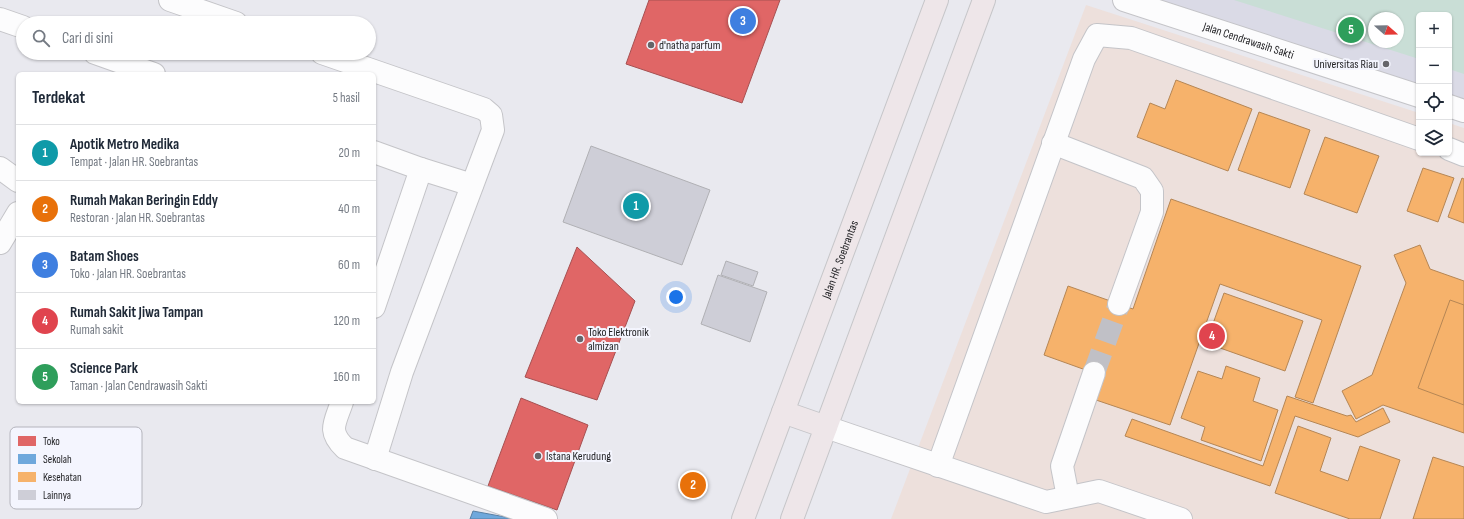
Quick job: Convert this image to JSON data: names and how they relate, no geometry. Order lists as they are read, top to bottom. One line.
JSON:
{"streets":{"main road":["Jalan HR. Soebrantas"],"street":["Jalan Cendrawasih Sakti"]},"places":["d'natha parfum","Universitas Riau","Toko Elektronik almizan","Istana Kerudung"],"legend":["Toko","Sekolah","Kesehatan","Lainnya"],"north":"right","page":{"pins":["3","5","1","4","2"],"map_buttons":["+","−"],"search":"Cari di sini","heading":["Terdekat","5 hasil"],"list":[{"mark":"1","name":"Apotik Metro Medika","note":"Tempat · Jalan HR. Soebrantas","value":"20 m"},{"mark":"2","name":"Rumah Makan Beringin Eddy","note":"Restoran · Jalan HR. Soebrantas","value":"40 m"},{"mark":"3","name":"Batam Shoes","note":"Toko · Jalan HR. Soebrantas","value":"60 m"},{"mark":"4","name":"Rumah Sakit Jiwa Tampan","note":"Rumah sakit","value":"120 m"},{"mark":"5","name":"Science Park","note":"Taman · Jalan Cendrawasih Sakti","value":"160 m"}]}}
